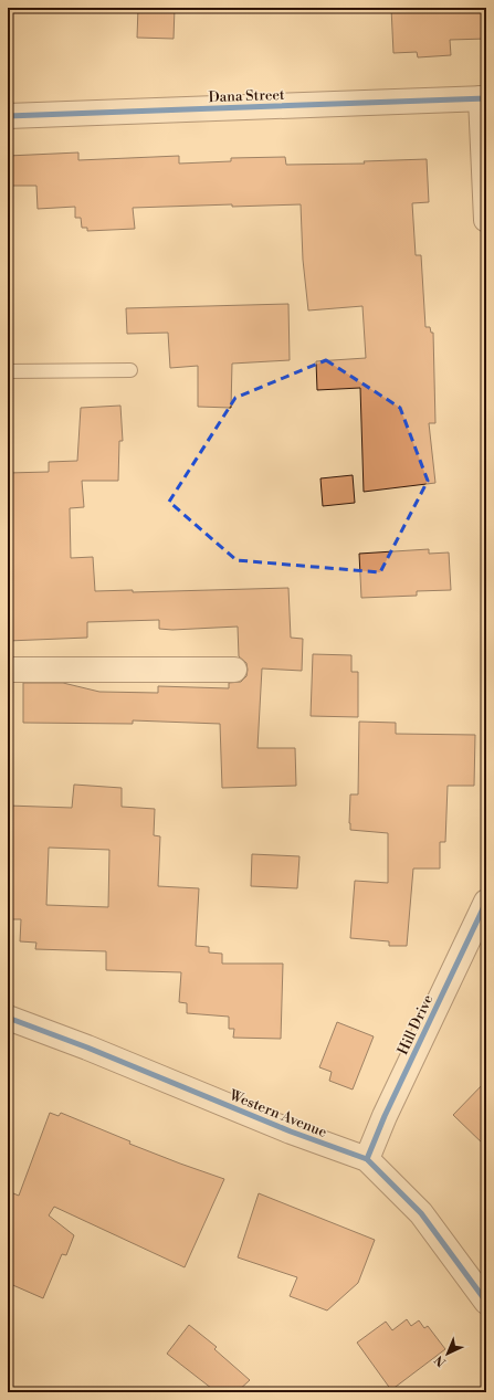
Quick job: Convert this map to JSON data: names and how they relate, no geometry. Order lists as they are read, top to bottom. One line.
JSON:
{"streets":{"street":["Dana Street","Hill Drive","Western Avenue"]},"crossings":[["Hill Drive","Western Avenue"]],"north":"bottom left"}
